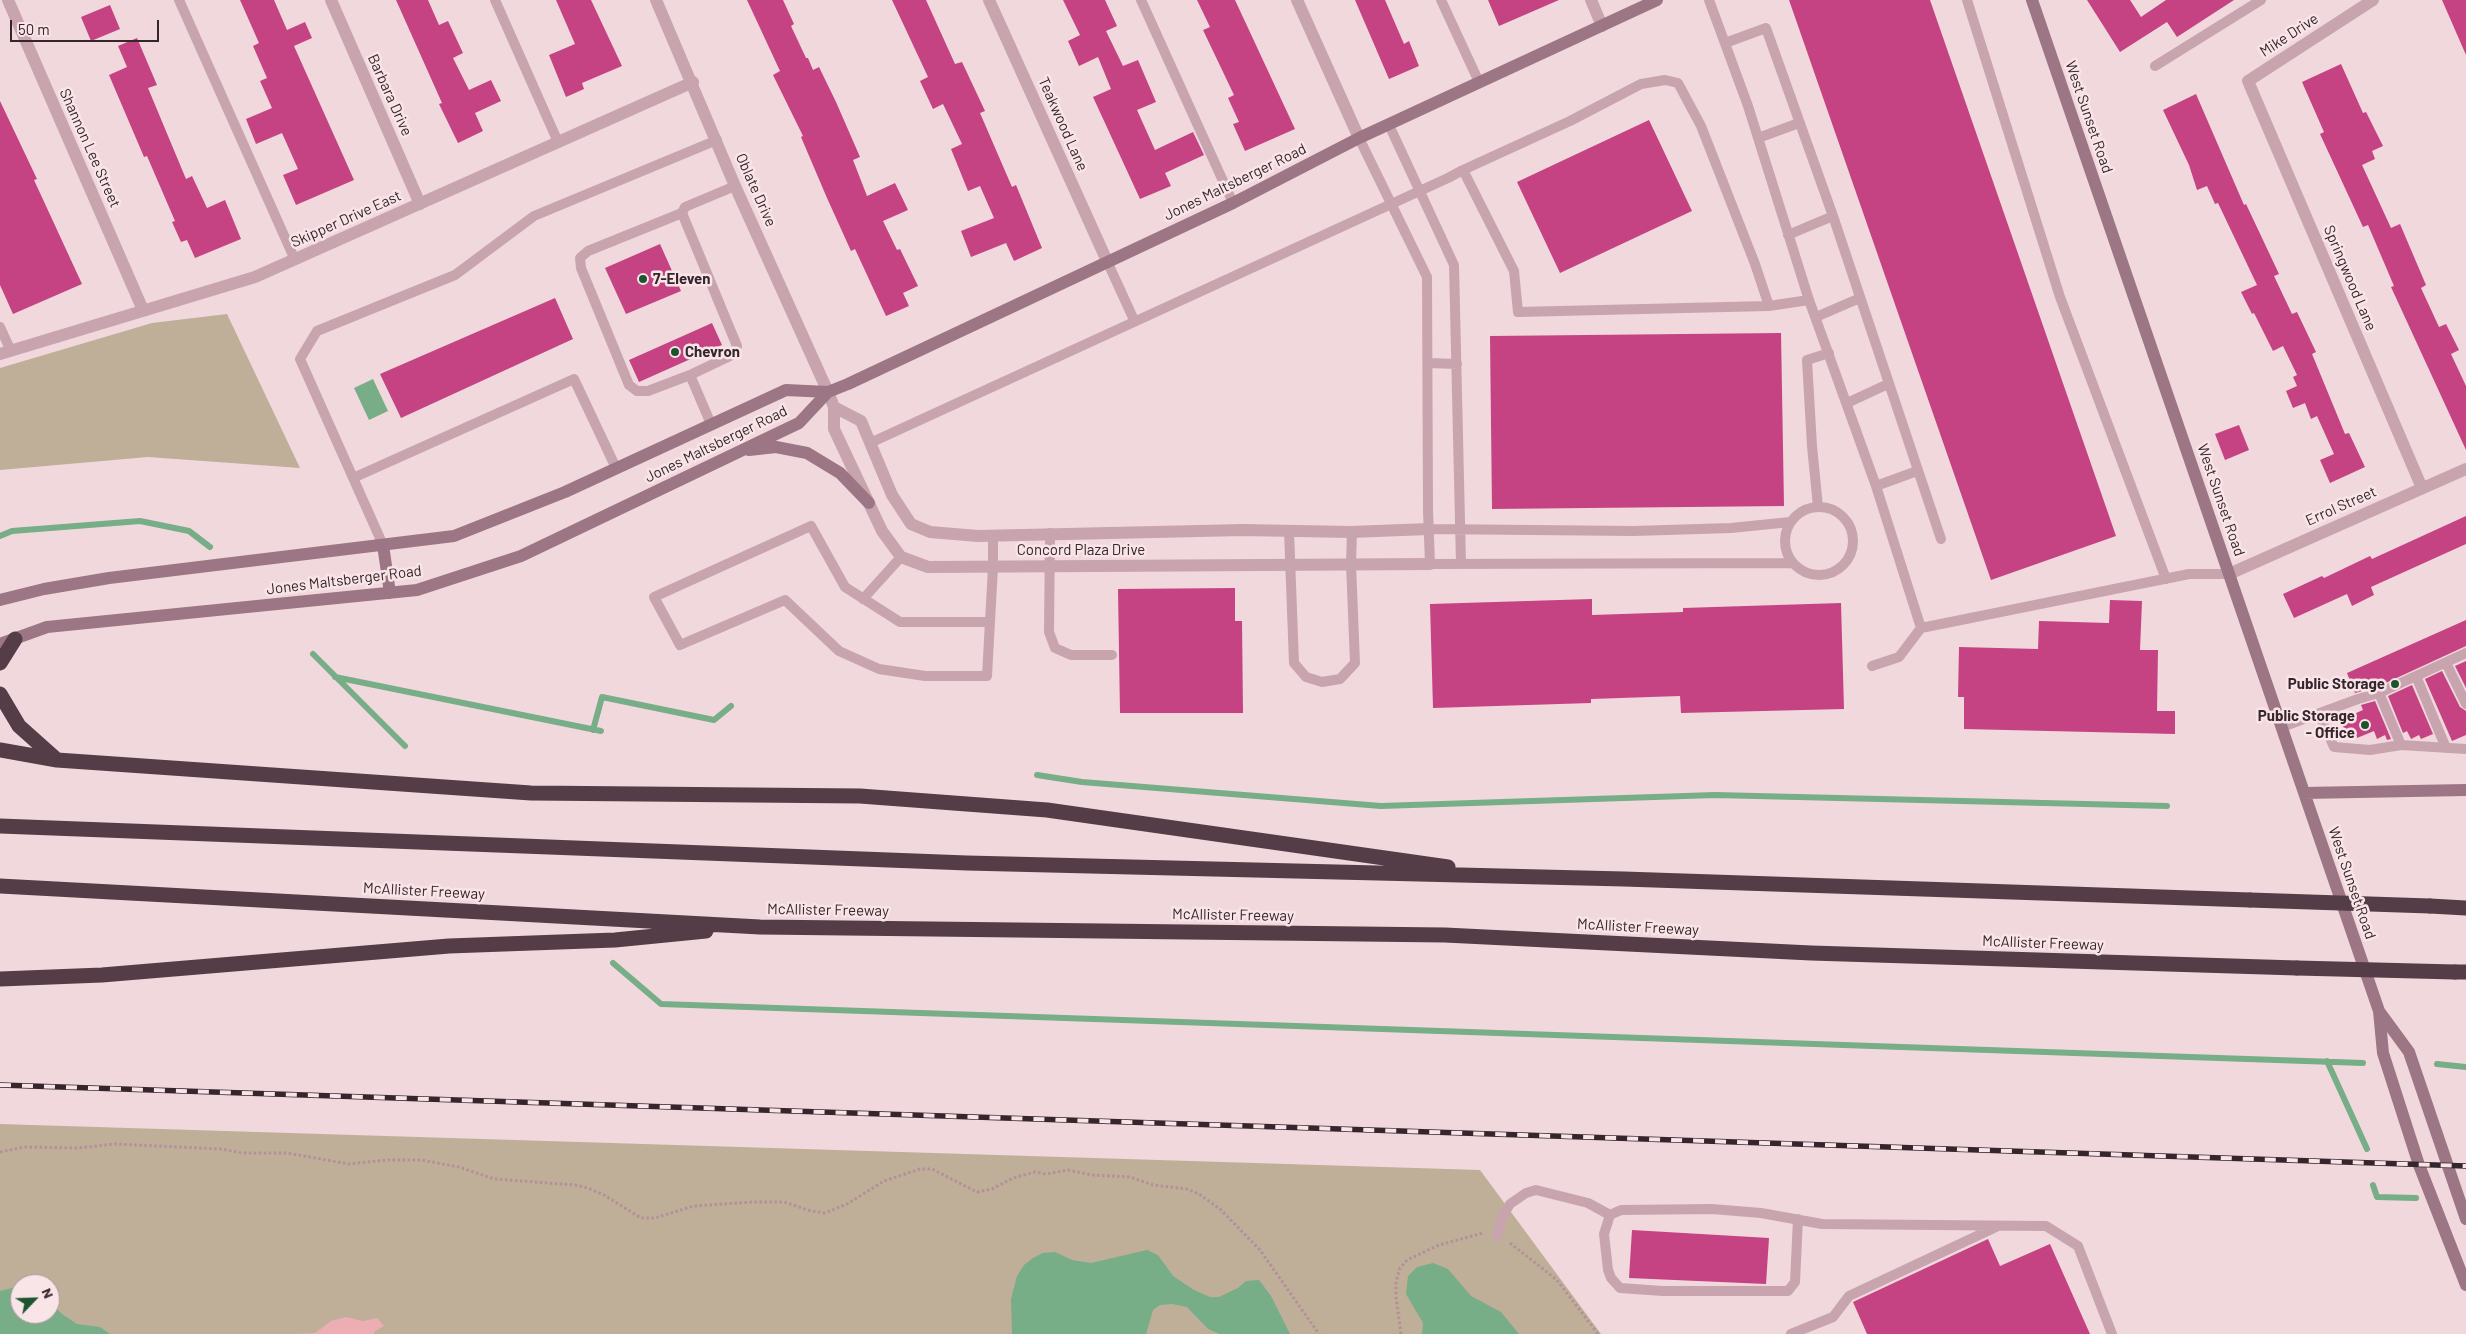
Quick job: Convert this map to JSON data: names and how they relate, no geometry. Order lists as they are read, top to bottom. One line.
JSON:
{"streets":{"highway":["McAllister Freeway"],"main road":["West Sunset Road","Jones Maltsberger Road"],"street":["Mike Drive","Barbara Drive","Teakwood Lane","Shannon Lee Street","Oblate Drive","Skipper Drive East","Springwood Lane","Errol Street","Concord Plaza Drive"]},"crossings":[["Mike Drive","Springwood Lane"],["Barbara Drive","Skipper Drive East"],["West Sunset Road","Errol Street"],["Teakwood Lane","Jones Maltsberger Road"],["Shannon Lee Street","Skipper Drive East"],["Jones Maltsberger Road","Oblate Drive"],["Oblate Drive","Skipper Drive East"],["Springwood Lane","Errol Street"]],"places":["7-Eleven","Chevron","Public Storage","Public Storage - Office"],"scale_bar":"50 m","north":"top right"}
